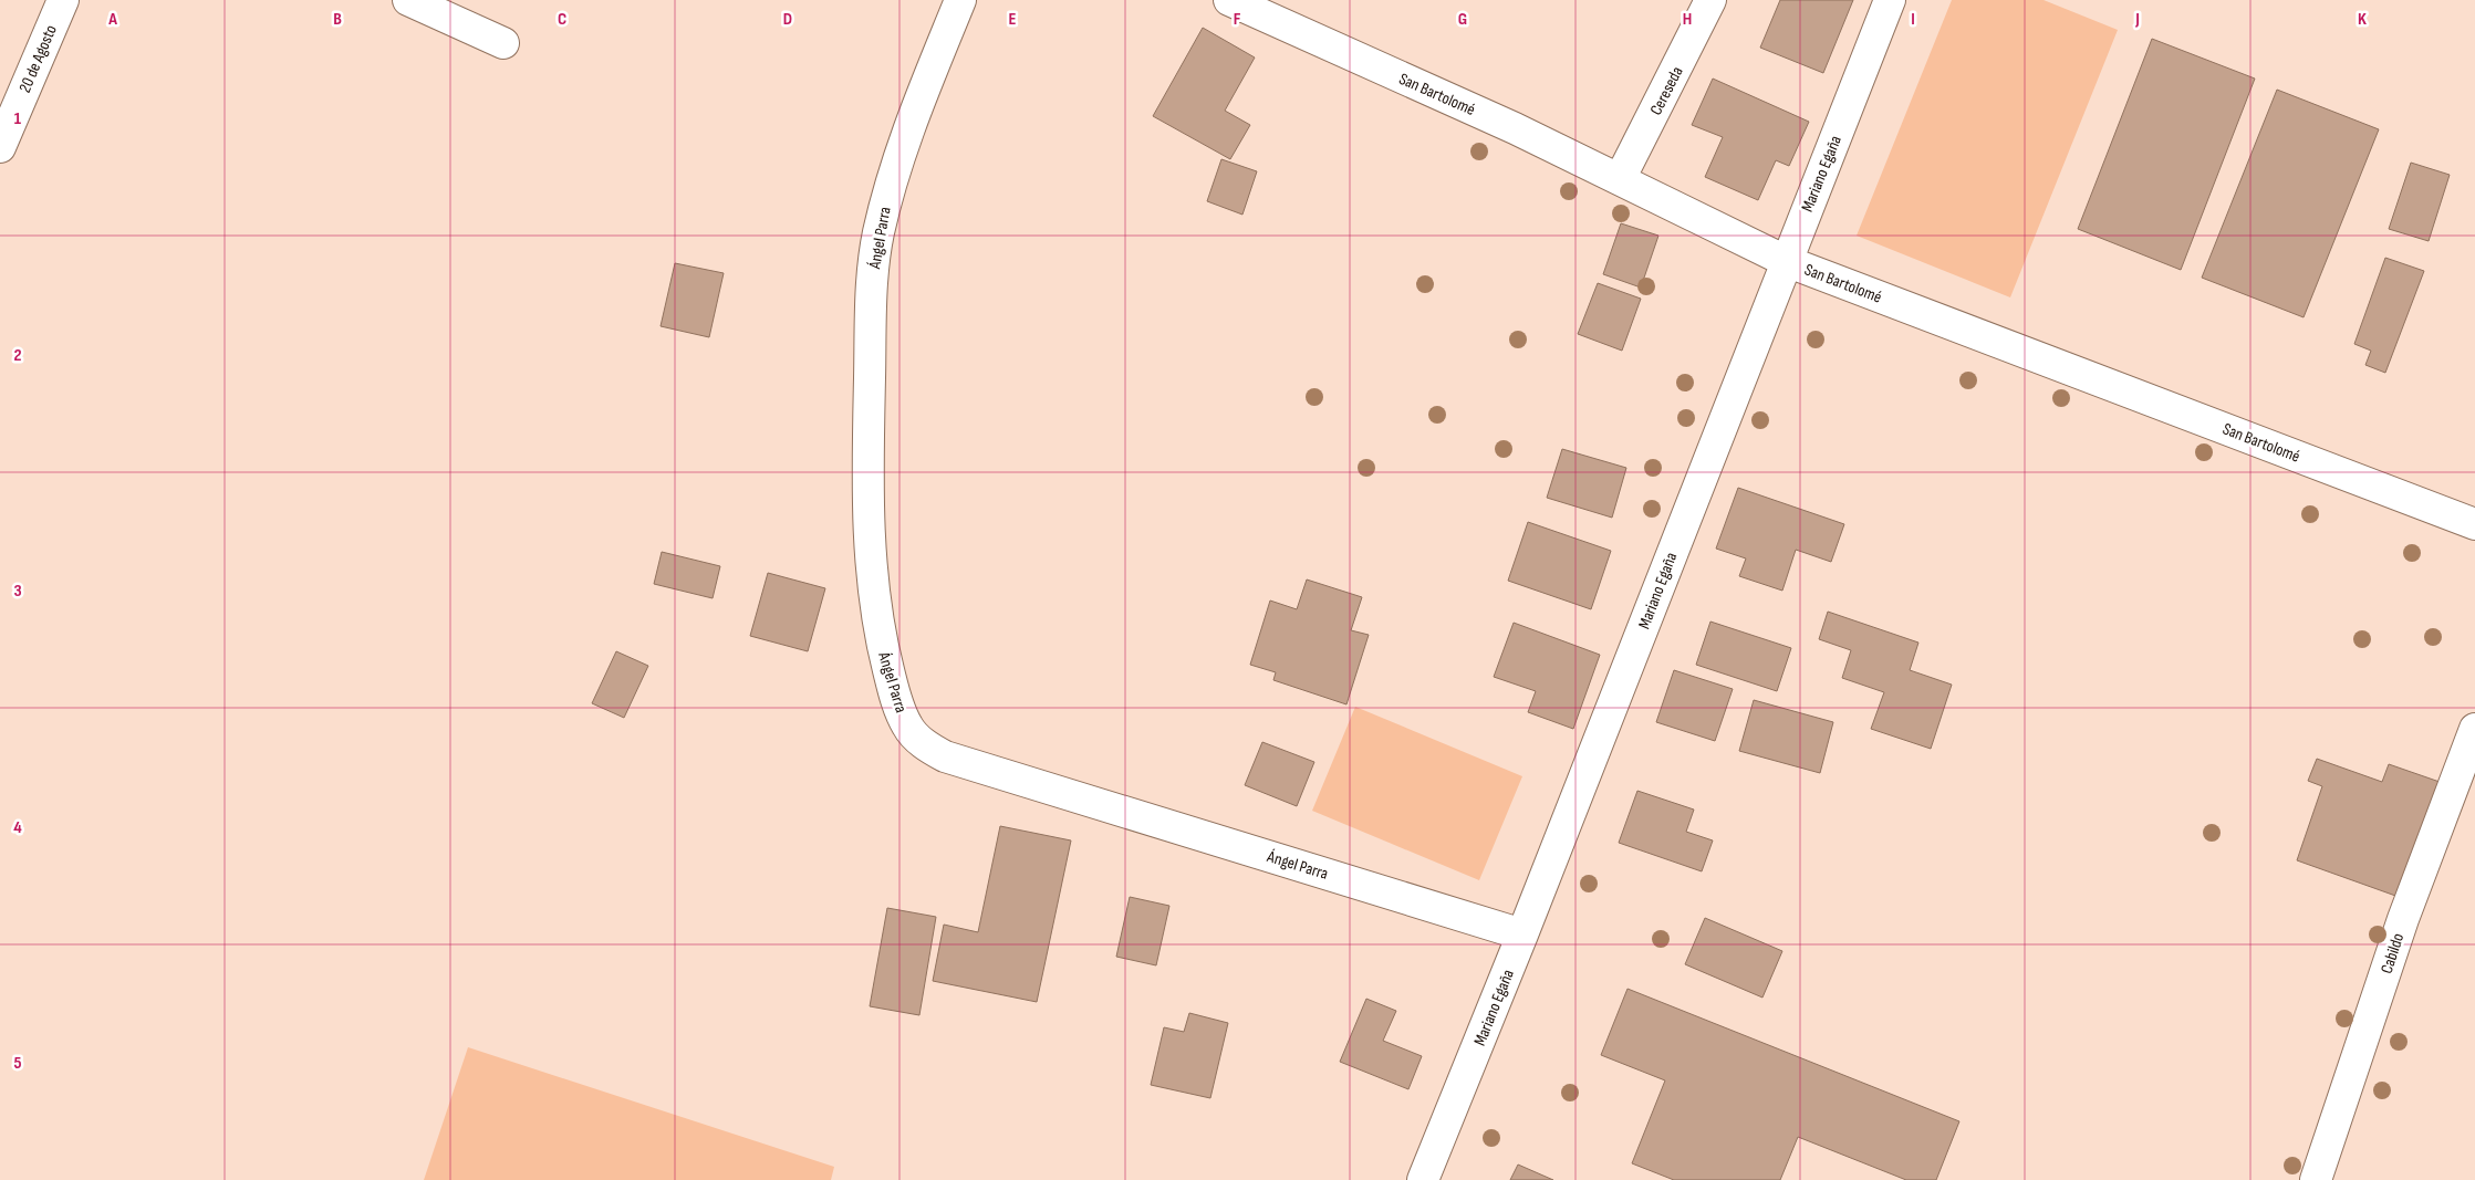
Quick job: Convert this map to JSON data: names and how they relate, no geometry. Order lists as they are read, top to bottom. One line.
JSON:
{"streets":{"street":["20 de Agosto","Cereseda","San Bartolomé","Mariano Egaña","Ángel Parra","Cabildo"]},"crossings":[["Cereseda","San Bartolomé"],["San Bartolomé","Mariano Egaña"],["Mariano Egaña","Ángel Parra"]],"grid":{"columns":["A","B","C","D","E","F","G","H","I","J","K"],"rows":["1","2","3","4","5"]}}
